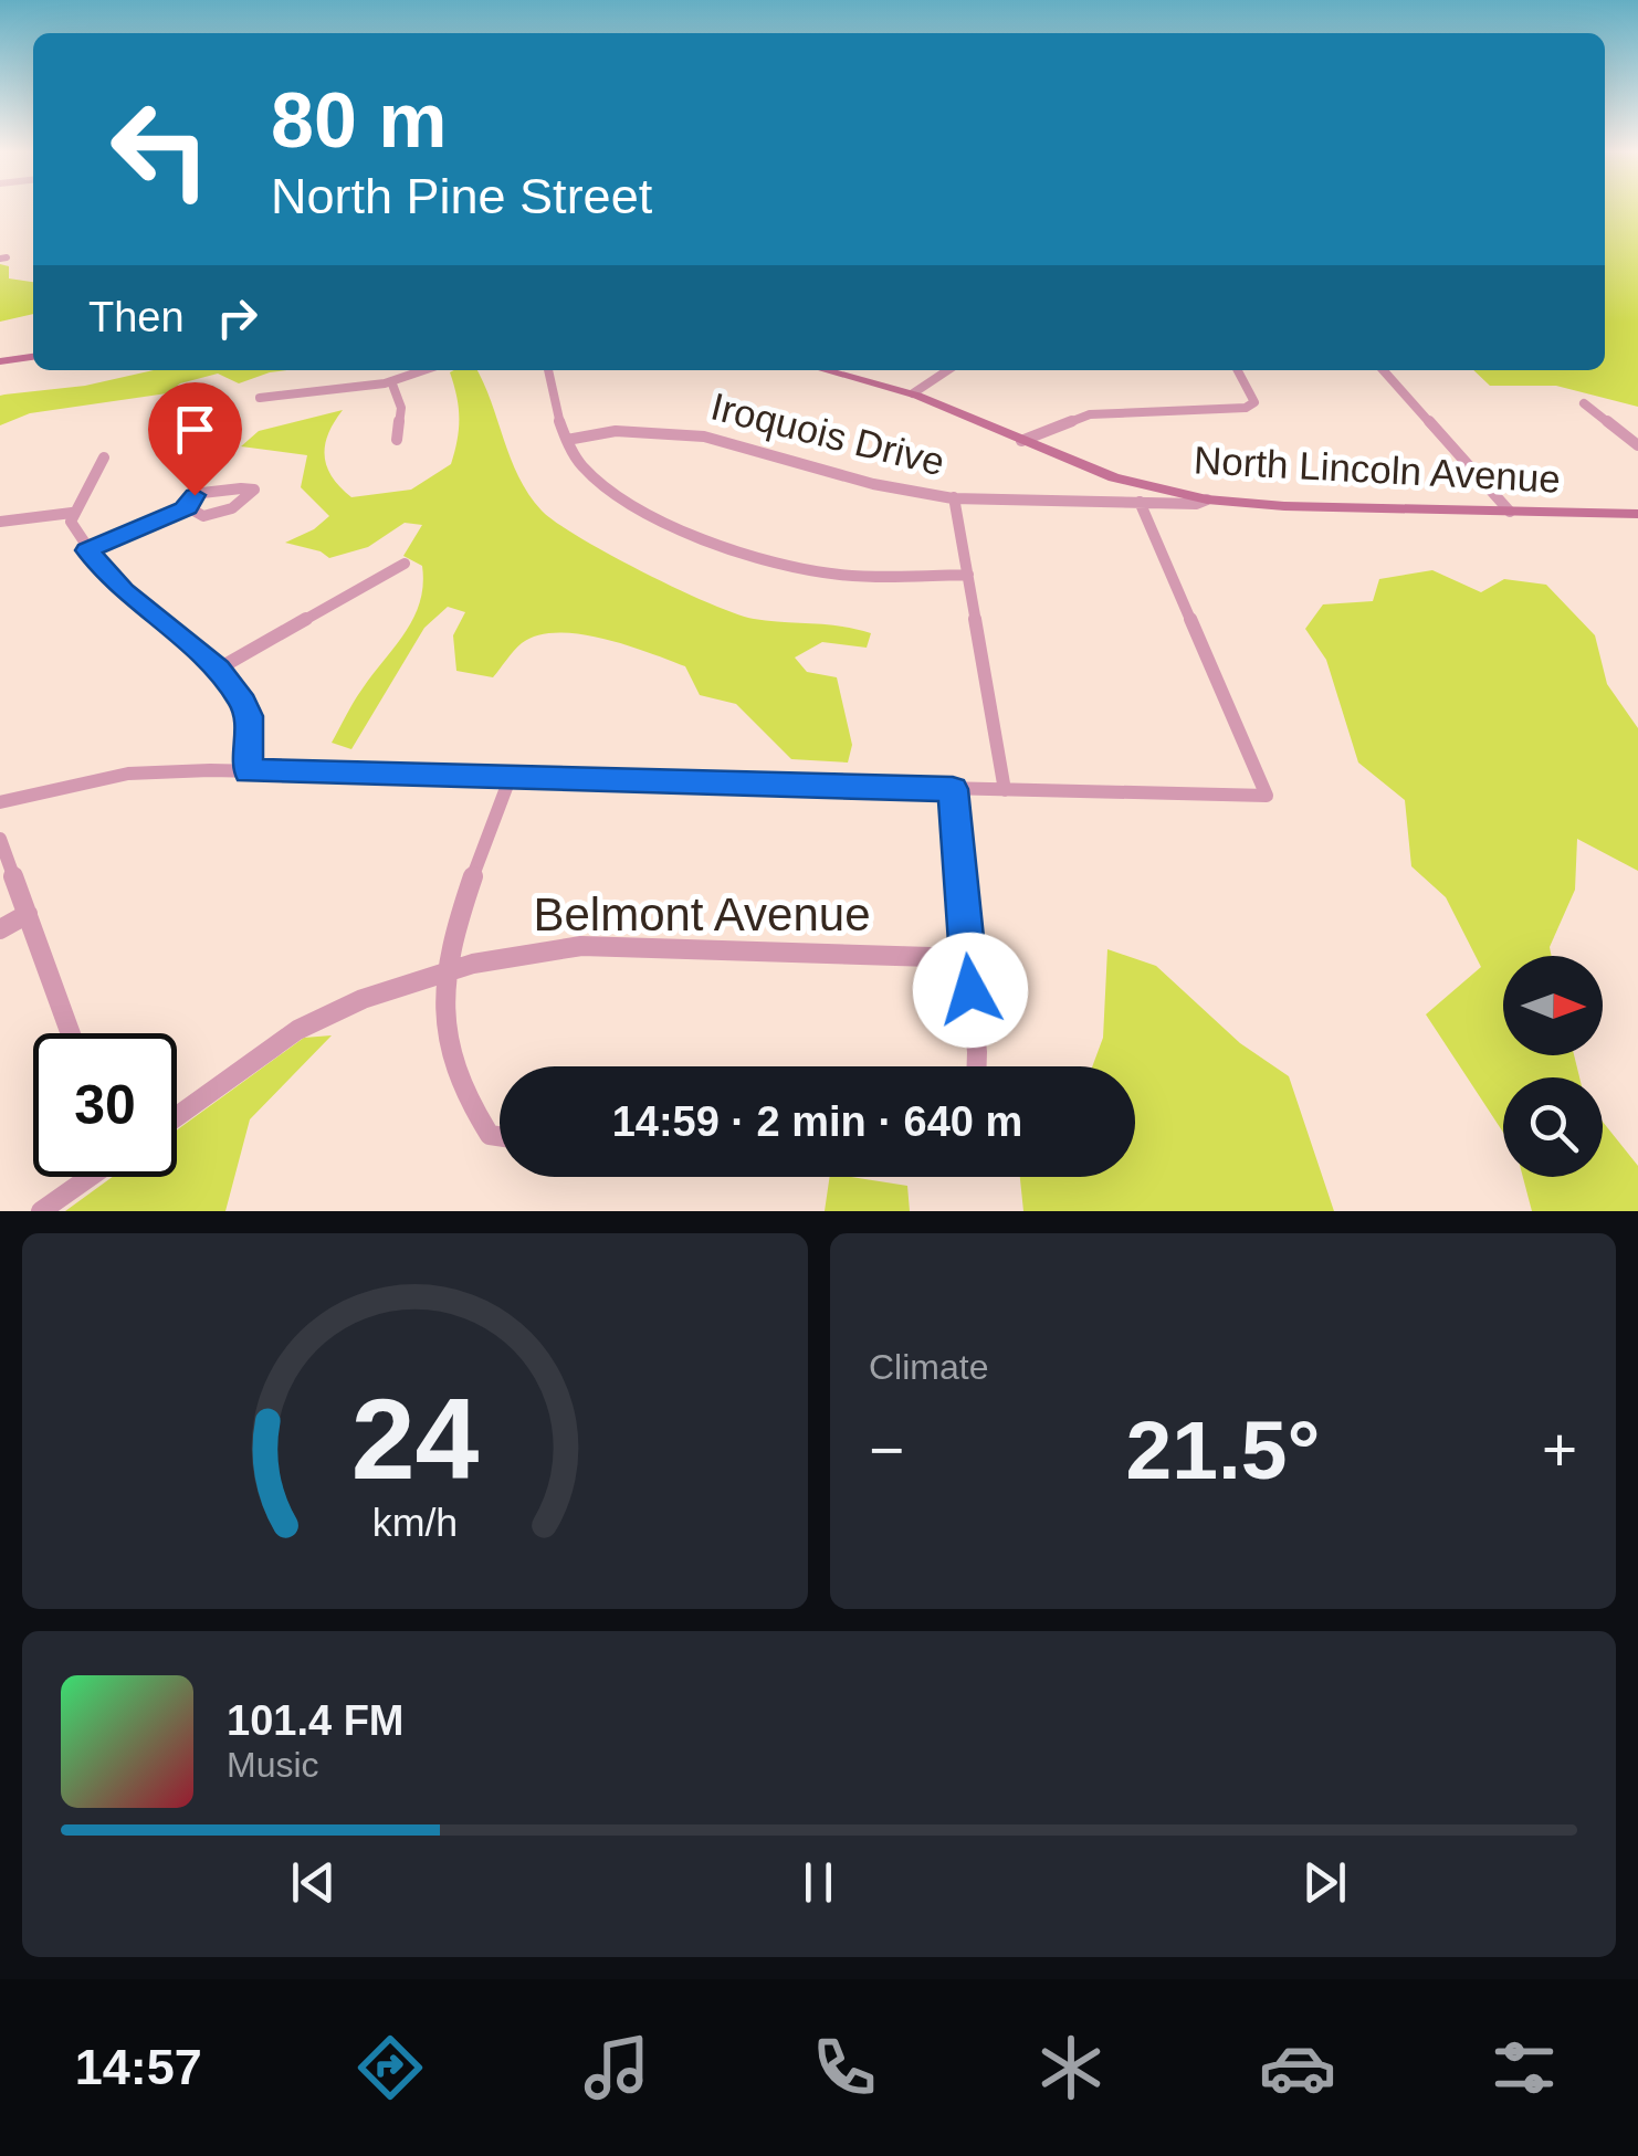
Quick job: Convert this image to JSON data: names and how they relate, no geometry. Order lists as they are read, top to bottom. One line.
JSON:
{"streets":{"street":["Iroquois Drive","North Lincoln Avenue","Belmont Avenue"]},"crossings":[["Iroquois Drive","North Lincoln Avenue"]],"north":"right","page":{"turn":["80 m","North Pine Street"],"then":"Then","limit":"30","trip":"14:59 · 2 min · 640 m","tile":"Climate","heat":["−","21.5°","+"],"song":["101.4 FM","Music"],"tabs":"14:57","gauge":["24","km/h"]}}
